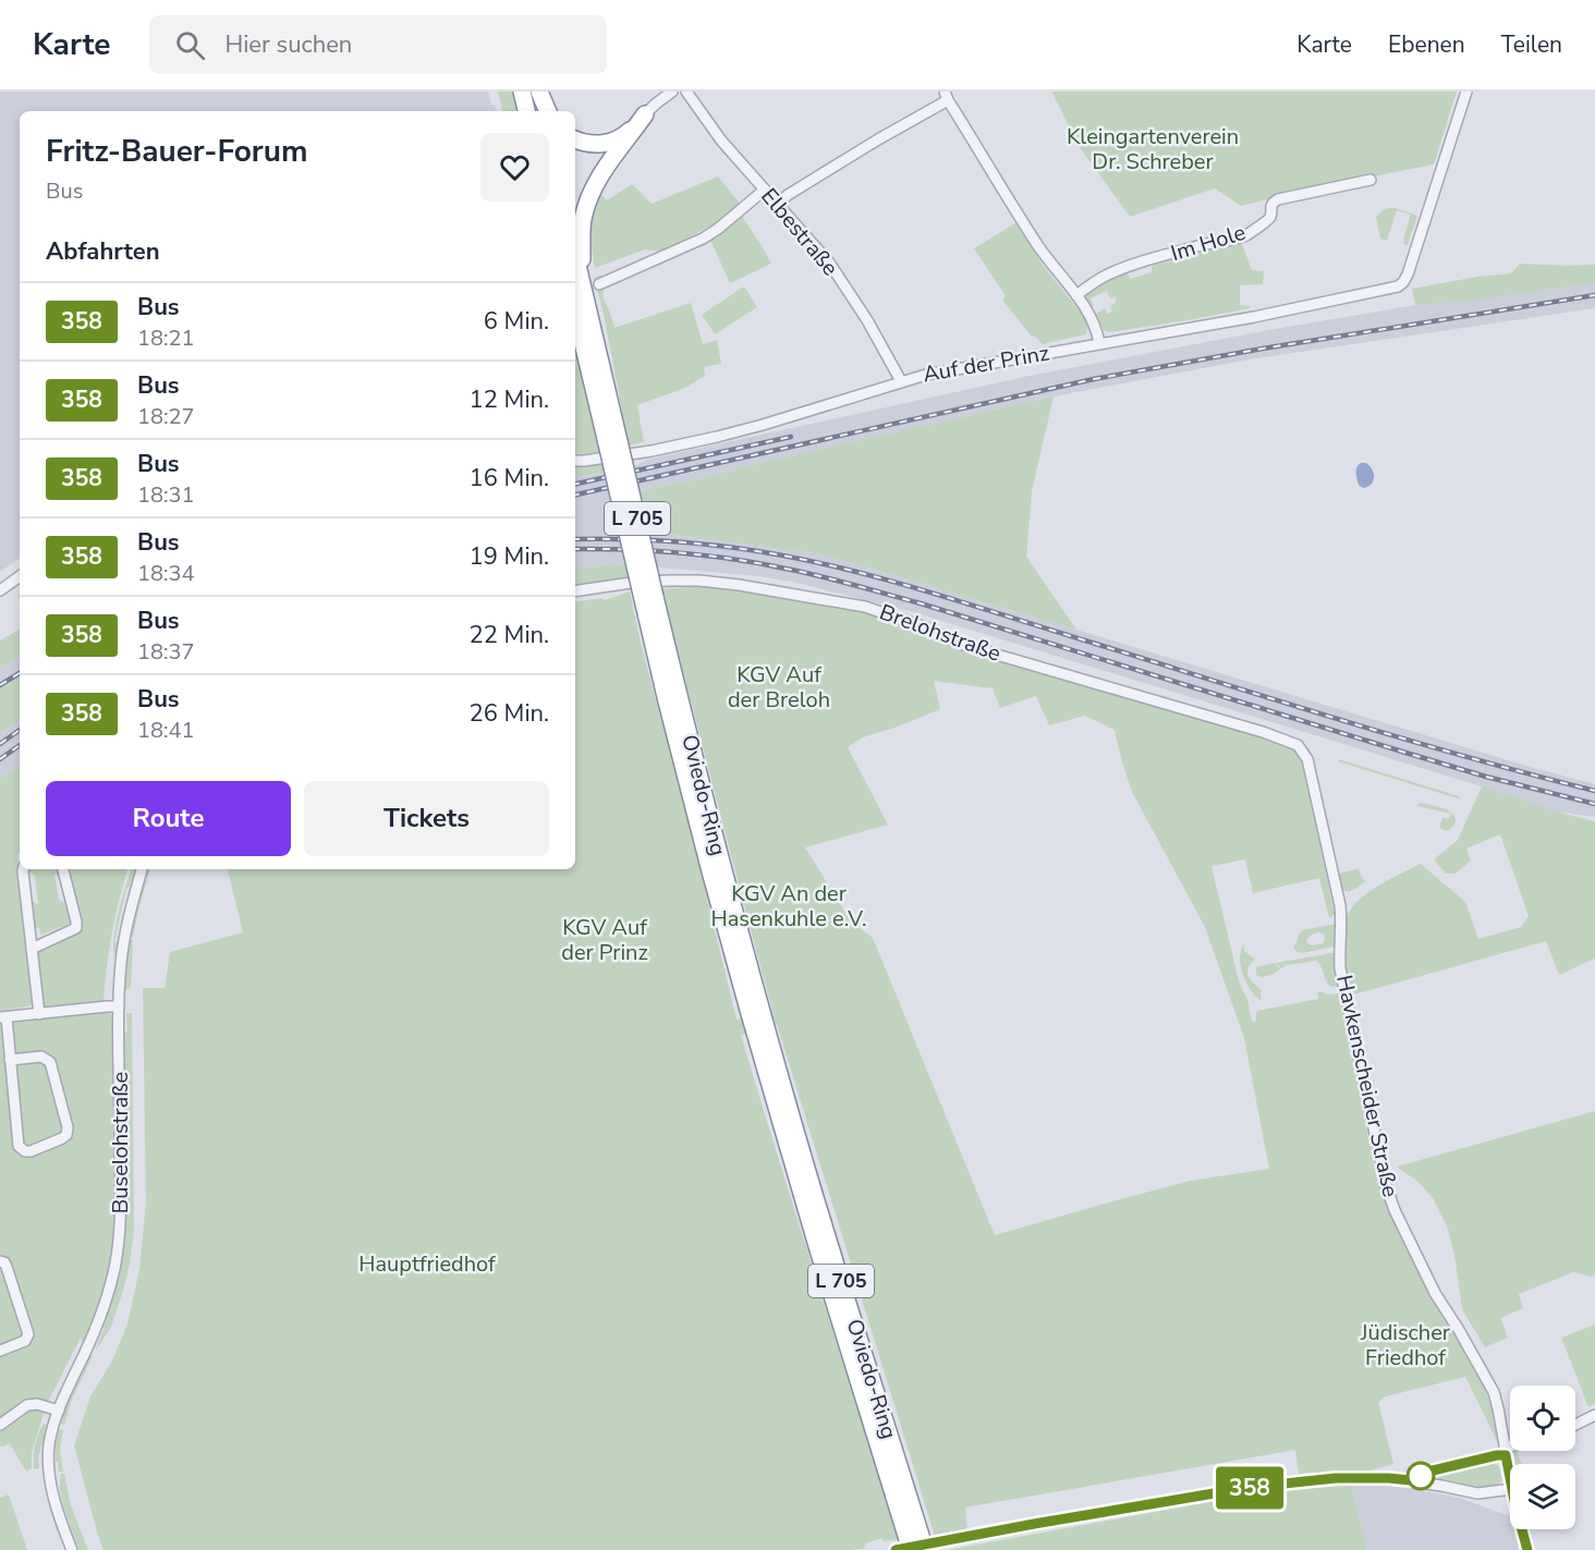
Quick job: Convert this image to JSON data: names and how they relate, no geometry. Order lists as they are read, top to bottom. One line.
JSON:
{"streets":{"highway":["L 705","Oviedo-Ring"],"street":["Elbestraße","Im Hole","Auf der Prinz","Brelohstraße","Havkenscheider Straße","Buselohstraße"]},"crossings":[["Elbestraße","Auf der Prinz"],["L 705","Oviedo-Ring"],["Brelohstraße","Havkenscheider Straße"]],"parks":["Kleingartenverein Dr. Schreber","KGV Auf der Breloh","KGV An der Hasenkuhle e.V.","KGV Auf der Prinz","Hauptfriedhof","Jüdischer Friedhof"],"lines":["bus line 358"],"page":{"header":"Karte","search":"Hier suchen","nav":["Karte","Ebenen","Teilen"],"on_map":"358","heading":[["Fritz-Bauer-Forum","Bus"],"Abfahrten"],"list":[{"mark":"358","name":"Bus","note":"18:21","value":"6 Min."},{"mark":"358","name":"Bus","note":"18:27","value":"12 Min."},{"mark":"358","name":"Bus","note":"18:31","value":"16 Min."},{"mark":"358","name":"Bus","note":"18:34","value":"19 Min."},{"mark":"358","name":"Bus","note":"18:37","value":"22 Min."},{"mark":"358","name":"Bus","note":"18:41","value":"26 Min."}],"buttons":["Route","Tickets"]}}
